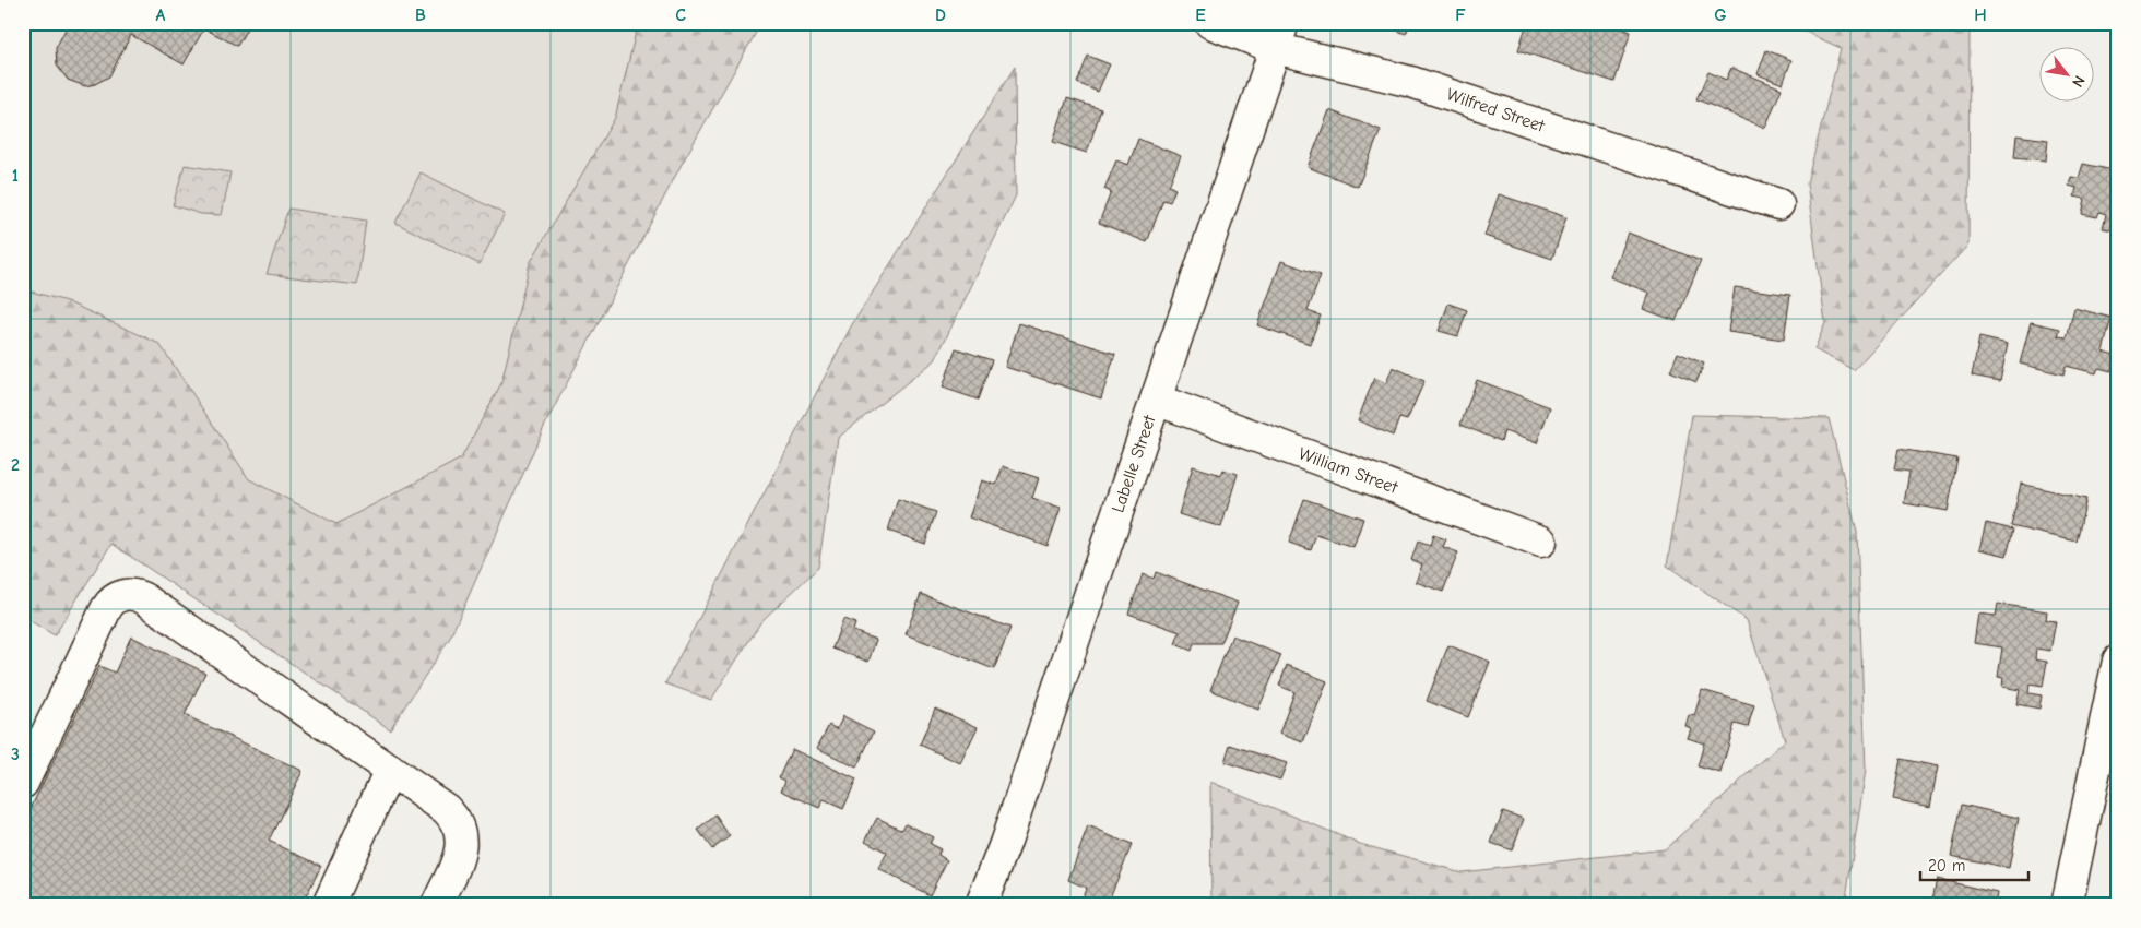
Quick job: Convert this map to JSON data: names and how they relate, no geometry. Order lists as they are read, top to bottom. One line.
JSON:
{"streets":{"street":["Wilfred Street","Labelle Street","William Street"]},"crossings":[["Wilfred Street","Labelle Street"],["Labelle Street","William Street"]],"scale_bar":"20 m","north":"bottom right","grid":{"columns":["A","B","C","D","E","F","G","H"],"rows":["1","2","3"]}}
